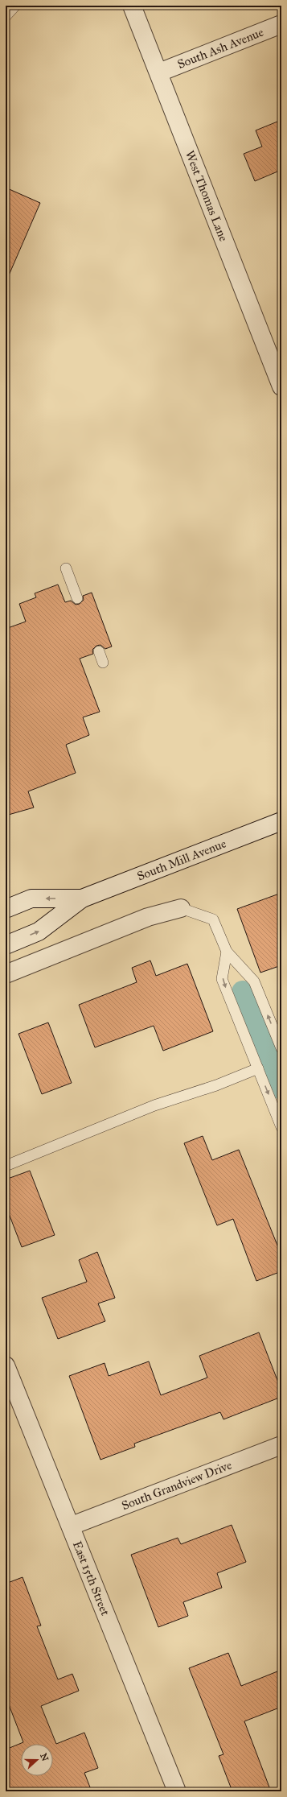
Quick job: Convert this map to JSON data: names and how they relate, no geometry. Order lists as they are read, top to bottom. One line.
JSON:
{"streets":{"street":["South Ash Avenue","West Thomas Lane","South Mill Avenue","South Grandview Drive","East 15th Street"]},"crossings":[["South Ash Avenue","West Thomas Lane"],["South Grandview Drive","East 15th Street"]],"north":"right"}
